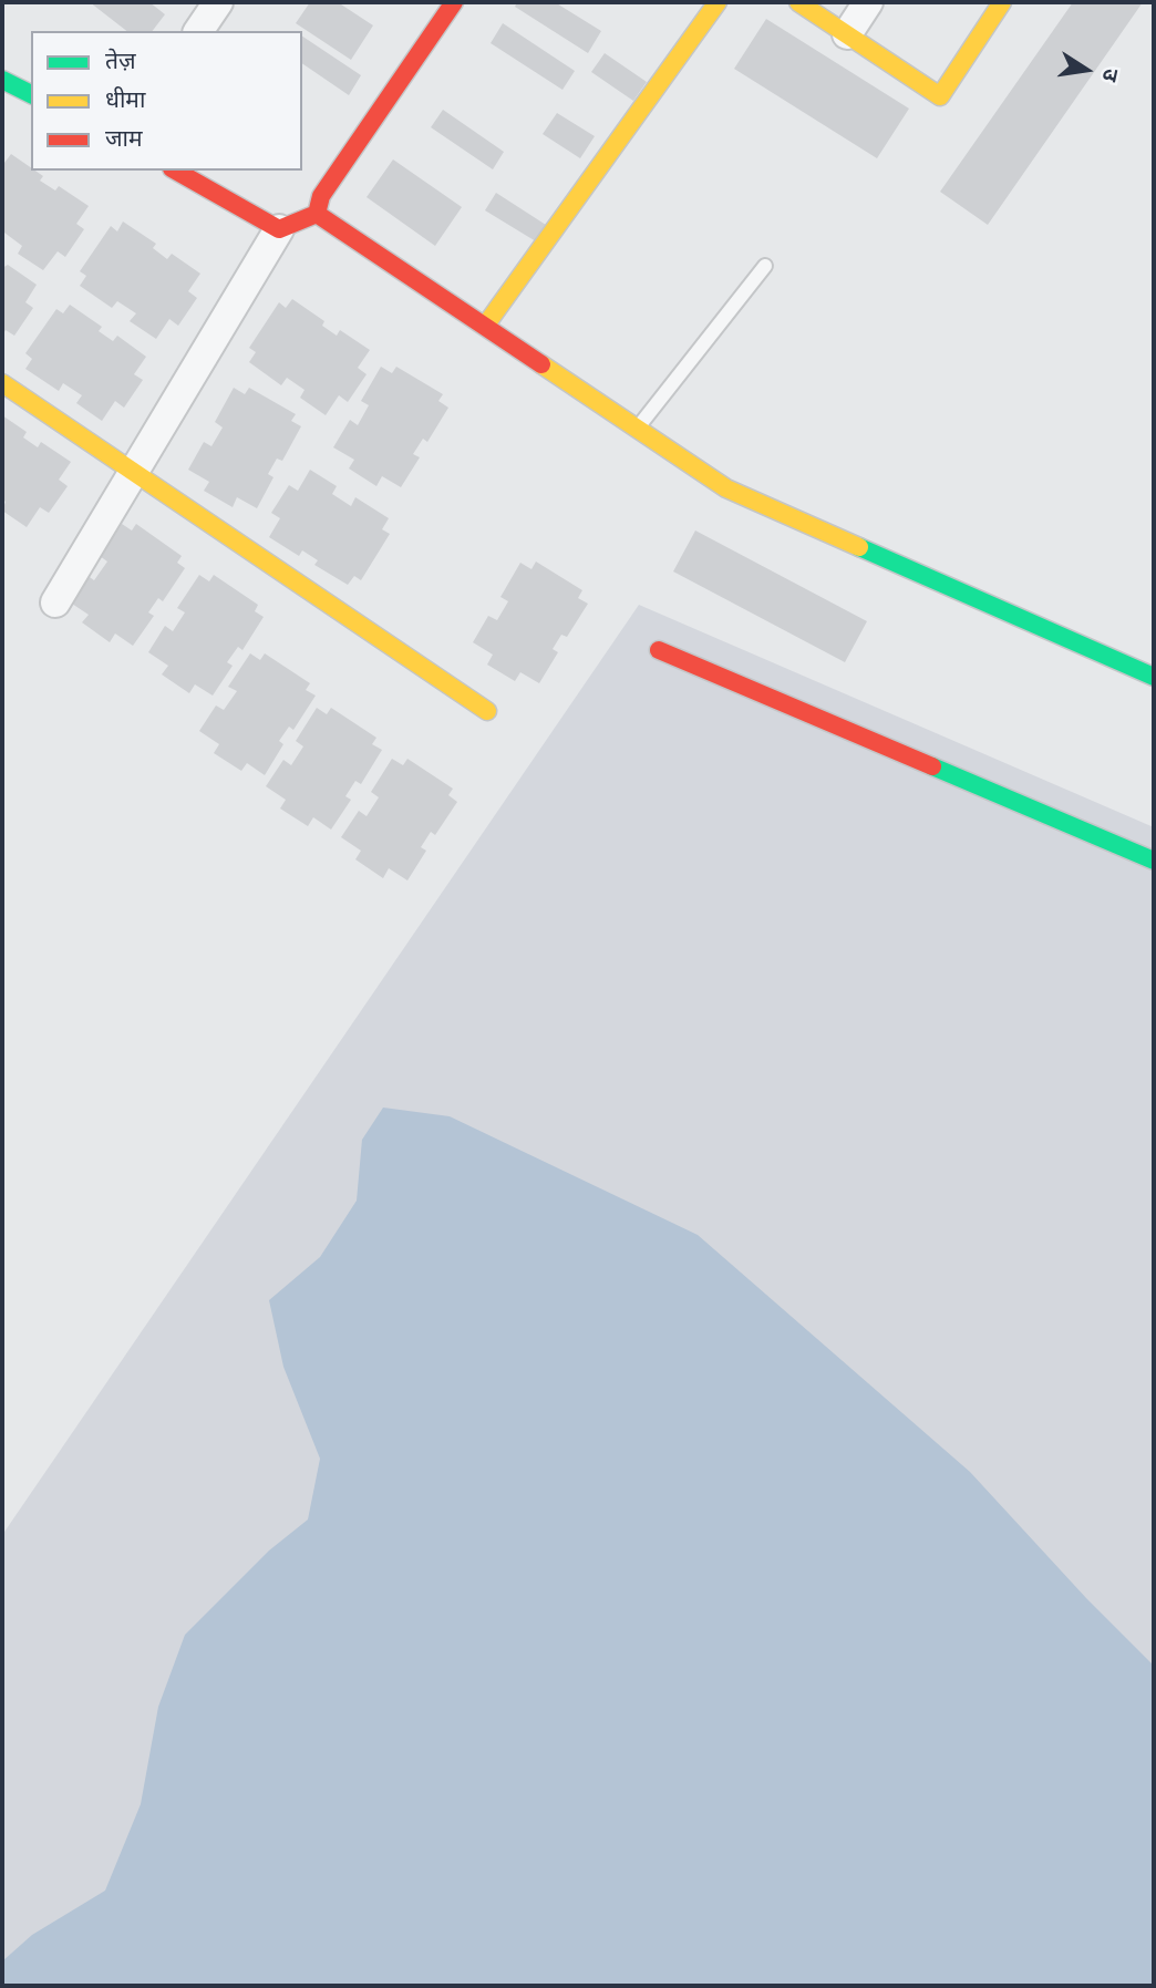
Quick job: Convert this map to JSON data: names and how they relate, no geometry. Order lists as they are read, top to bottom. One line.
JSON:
{"legend":["तेज़","धीमा","जाम"],"north":"right"}
